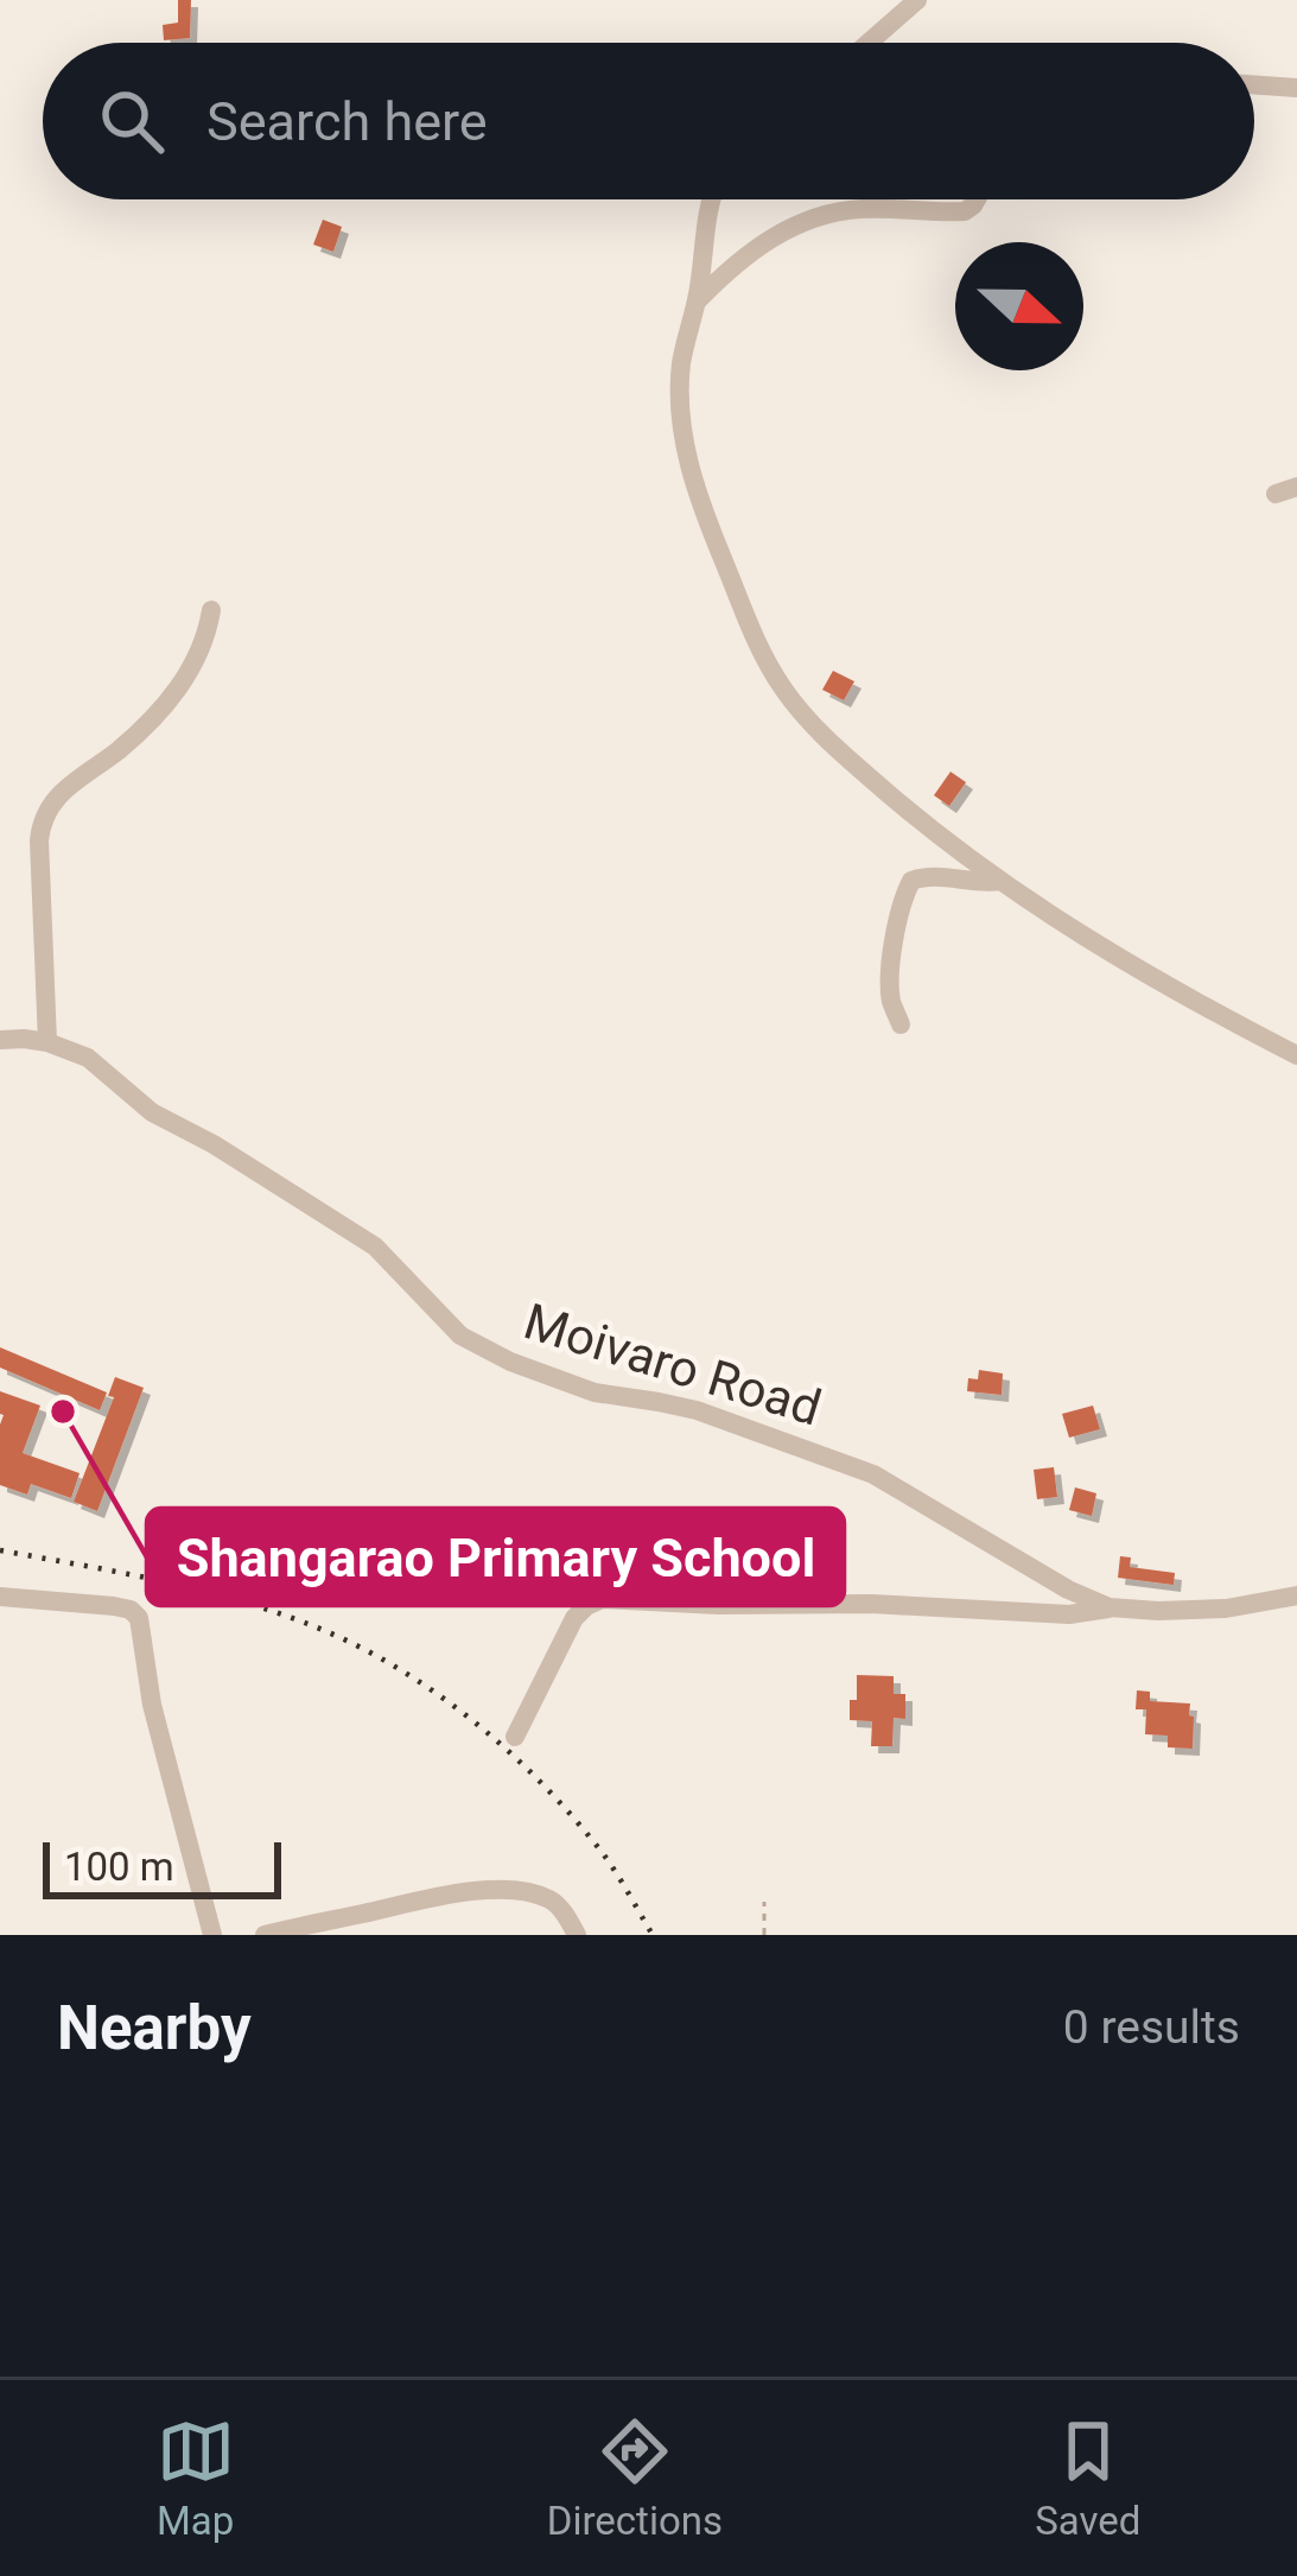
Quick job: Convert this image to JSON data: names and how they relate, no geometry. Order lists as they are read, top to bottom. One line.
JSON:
{"streets":{"street":["Moivaro Road"]},"places":["Shangarao Primary School"],"scale_bar":"100 m","north":"right","page":{"search":"Search here","scale":"100 m","heading":["Nearby","0 results"],"nav":["Map","Directions","Saved"]}}
